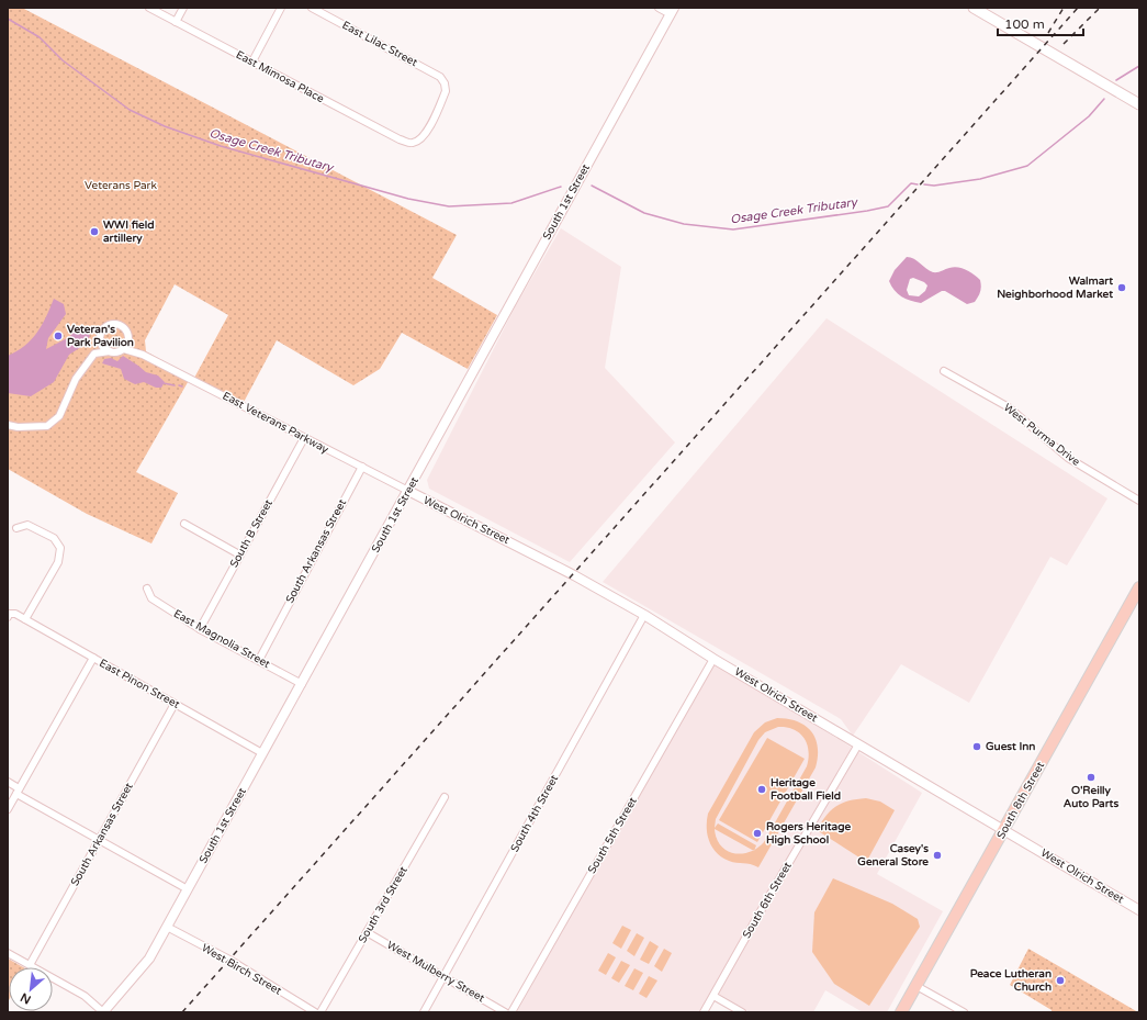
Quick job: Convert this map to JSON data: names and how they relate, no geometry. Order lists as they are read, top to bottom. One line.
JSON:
{"streets":{"main road":["South 8th Street"],"street":["East Lilac Street","East Mimosa Place","South 1st Street","East Veterans Parkway","West Purma Drive","West Olrich Street","South B Street","South Arkansas Street","East Magnolia Street","East Pinon Street","South 4th Street","South 5th Street","South 6th Street","South 3rd Street","West Birch Street","West Mulberry Street"]},"crossings":[["East Lilac Street","East Mimosa Place"],["South 1st Street","East Veterans Parkway"],["South 1st Street","West Olrich Street"],["South 1st Street","East Magnolia Street"],["South 1st Street","East Pinon Street"],["South 1st Street","West Birch Street"],["East Veterans Parkway","West Olrich Street"],["East Veterans Parkway","South B Street"],["East Veterans Parkway","South Arkansas Street"],["West Olrich Street","South 8th Street"],["West Olrich Street","South 4th Street"],["West Olrich Street","South 5th Street"],["West Olrich Street","South 6th Street"],["South B Street","East Magnolia Street"],["South Arkansas Street","East Magnolia Street"],["South Arkansas Street","East Pinon Street"],["South 4th Street","West Mulberry Street"],["South 3rd Street","West Mulberry Street"]],"water":["Osage Creek Tributary"],"parks":["Veterans Park"],"places":["WWI field artillery","Walmart Neighborhood Market","Veteran's Park Pavilion","Guest Inn","O'Reilly Auto Parts","Heritage Football Field","Rogers Heritage High School","Casey's General Store","Peace Lutheran Church"],"scale_bar":"100 m","north":"bottom left"}
